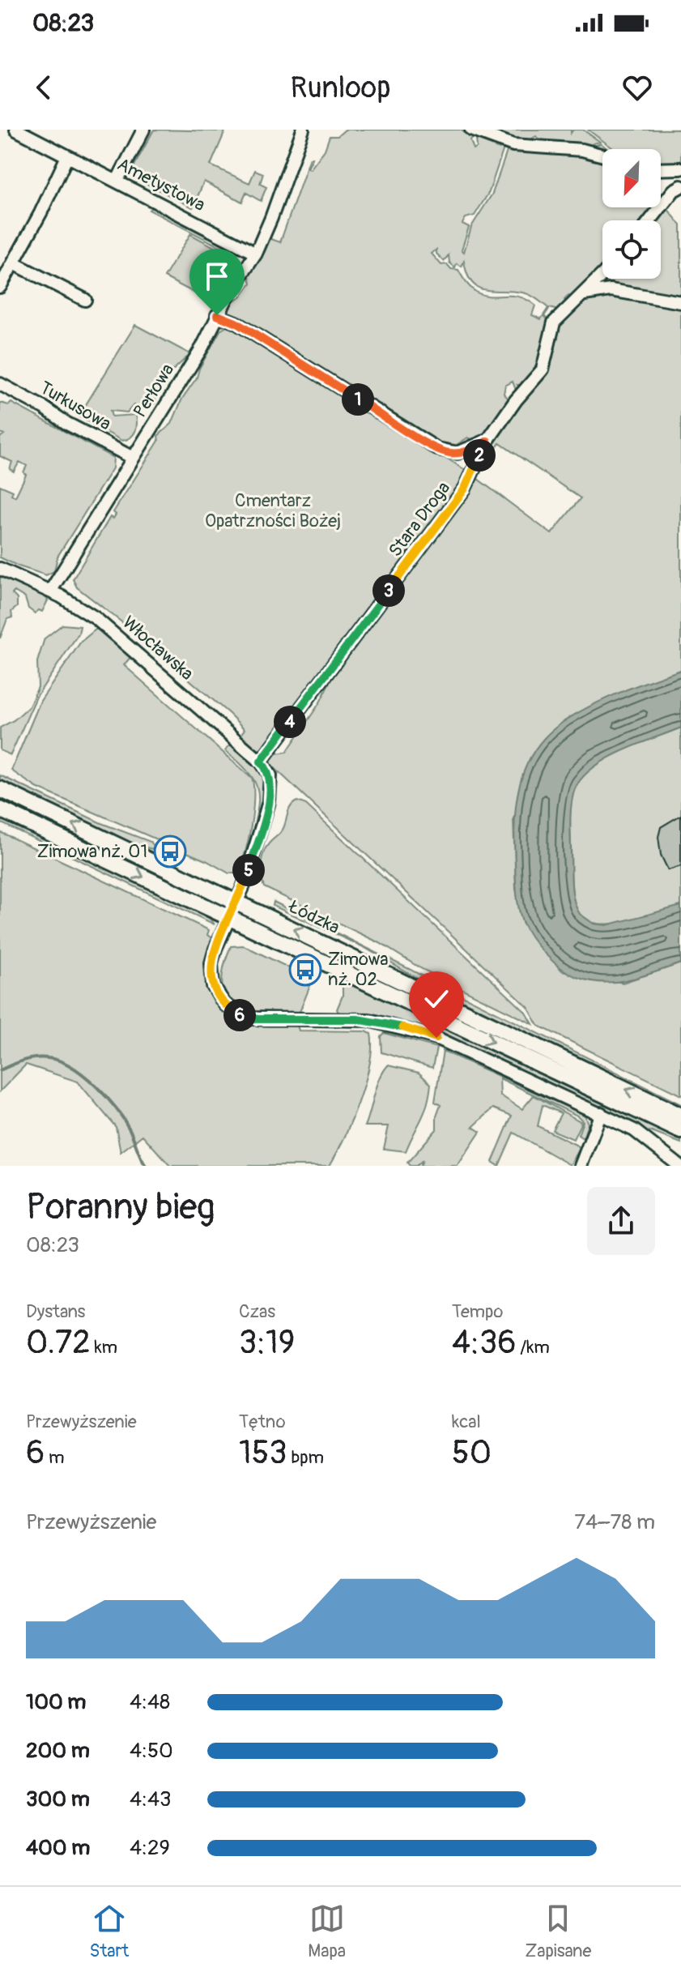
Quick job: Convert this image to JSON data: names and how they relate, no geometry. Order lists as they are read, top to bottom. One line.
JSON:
{"streets":{"main road":["Łódzka"],"street":["Ametystowa","Perłowa","Turkusowa","Stara Droga","Włocławska"]},"crossings":[["Ametystowa","Perłowa"],["Perłowa","Turkusowa"],["Perłowa","Włocławska"],["Stara Droga","Włocławska"],["Włocławska","Łódzka"]],"parks":["Cmentarz Opatrzności Bożej"],"places":{"bus stop":["Zimowa nż. 01","Zimowa nż. 02"]},"north":"bottom left","page":{"status":"08:23","header":"Runloop","pins":["1","2","3","4","5","6"],"heading":["Poranny bieg","08:23"],"stats":[["Dystans","0.72 km"],["Czas","3:19"],["Tempo","4:36 /km"],["Przewyższenie","6 m"],["Tętno","153 bpm"],["kcal","50"]],"chart":["Przewyższenie","74–78 m"],"list":[{"name":"100 m","note":"4:48"},{"name":"200 m","note":"4:50"},{"name":"300 m","note":"4:43"},{"name":"400 m","note":"4:29"}],"tabs":["Start","Mapa","Zapisane"]}}
